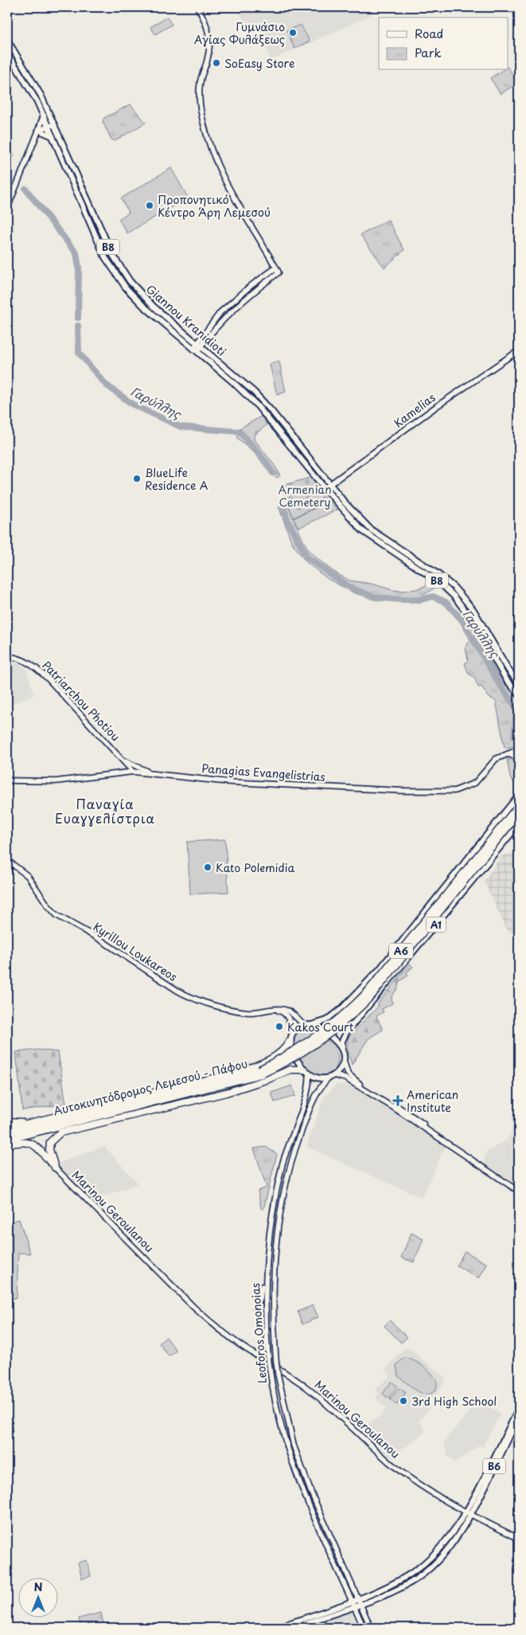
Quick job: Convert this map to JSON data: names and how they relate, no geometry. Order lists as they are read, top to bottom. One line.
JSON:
{"streets":{"highway":["A6","Αυτοκινητόδρομος Λεμεσού - Πάφου"],"main road":["B8","Giannou Kranidioti","Kamelias","Patriarchou Photiou","Panagias Evangelistrias","A1","Kyrillou Loukareos","Marinou Geroulanou","Leoforos Omonoias","B6"]},"crossings":[["B8","Giannou Kranidioti"],["B8","Kamelias"],["Giannou Kranidioti","Kamelias"],["Patriarchou Photiou","Panagias Evangelistrias"],["A1","Kyrillou Loukareos"],["A1","Leoforos Omonoias"],["Kyrillou Loukareos","Leoforos Omonoias"],["Marinou Geroulanou","B6"],["Leoforos Omonoias","B6"]],"districts":["Παναγία Ευαγγελίστρια"],"water":["Γαρύλλης"],"parks":["Armenian Cemetery"],"places":{"other":["Γυμνάσιο Αγίας Φυλάξεως","SoEasy Store","Προπονητικό Κέντρο Άρη Λεμεσού","BlueLife Residence A","Kato Polemidia","Kakos Court","3rd High School"],"health":["American Institute"]},"legend":["Road","Park"],"north":"top"}
